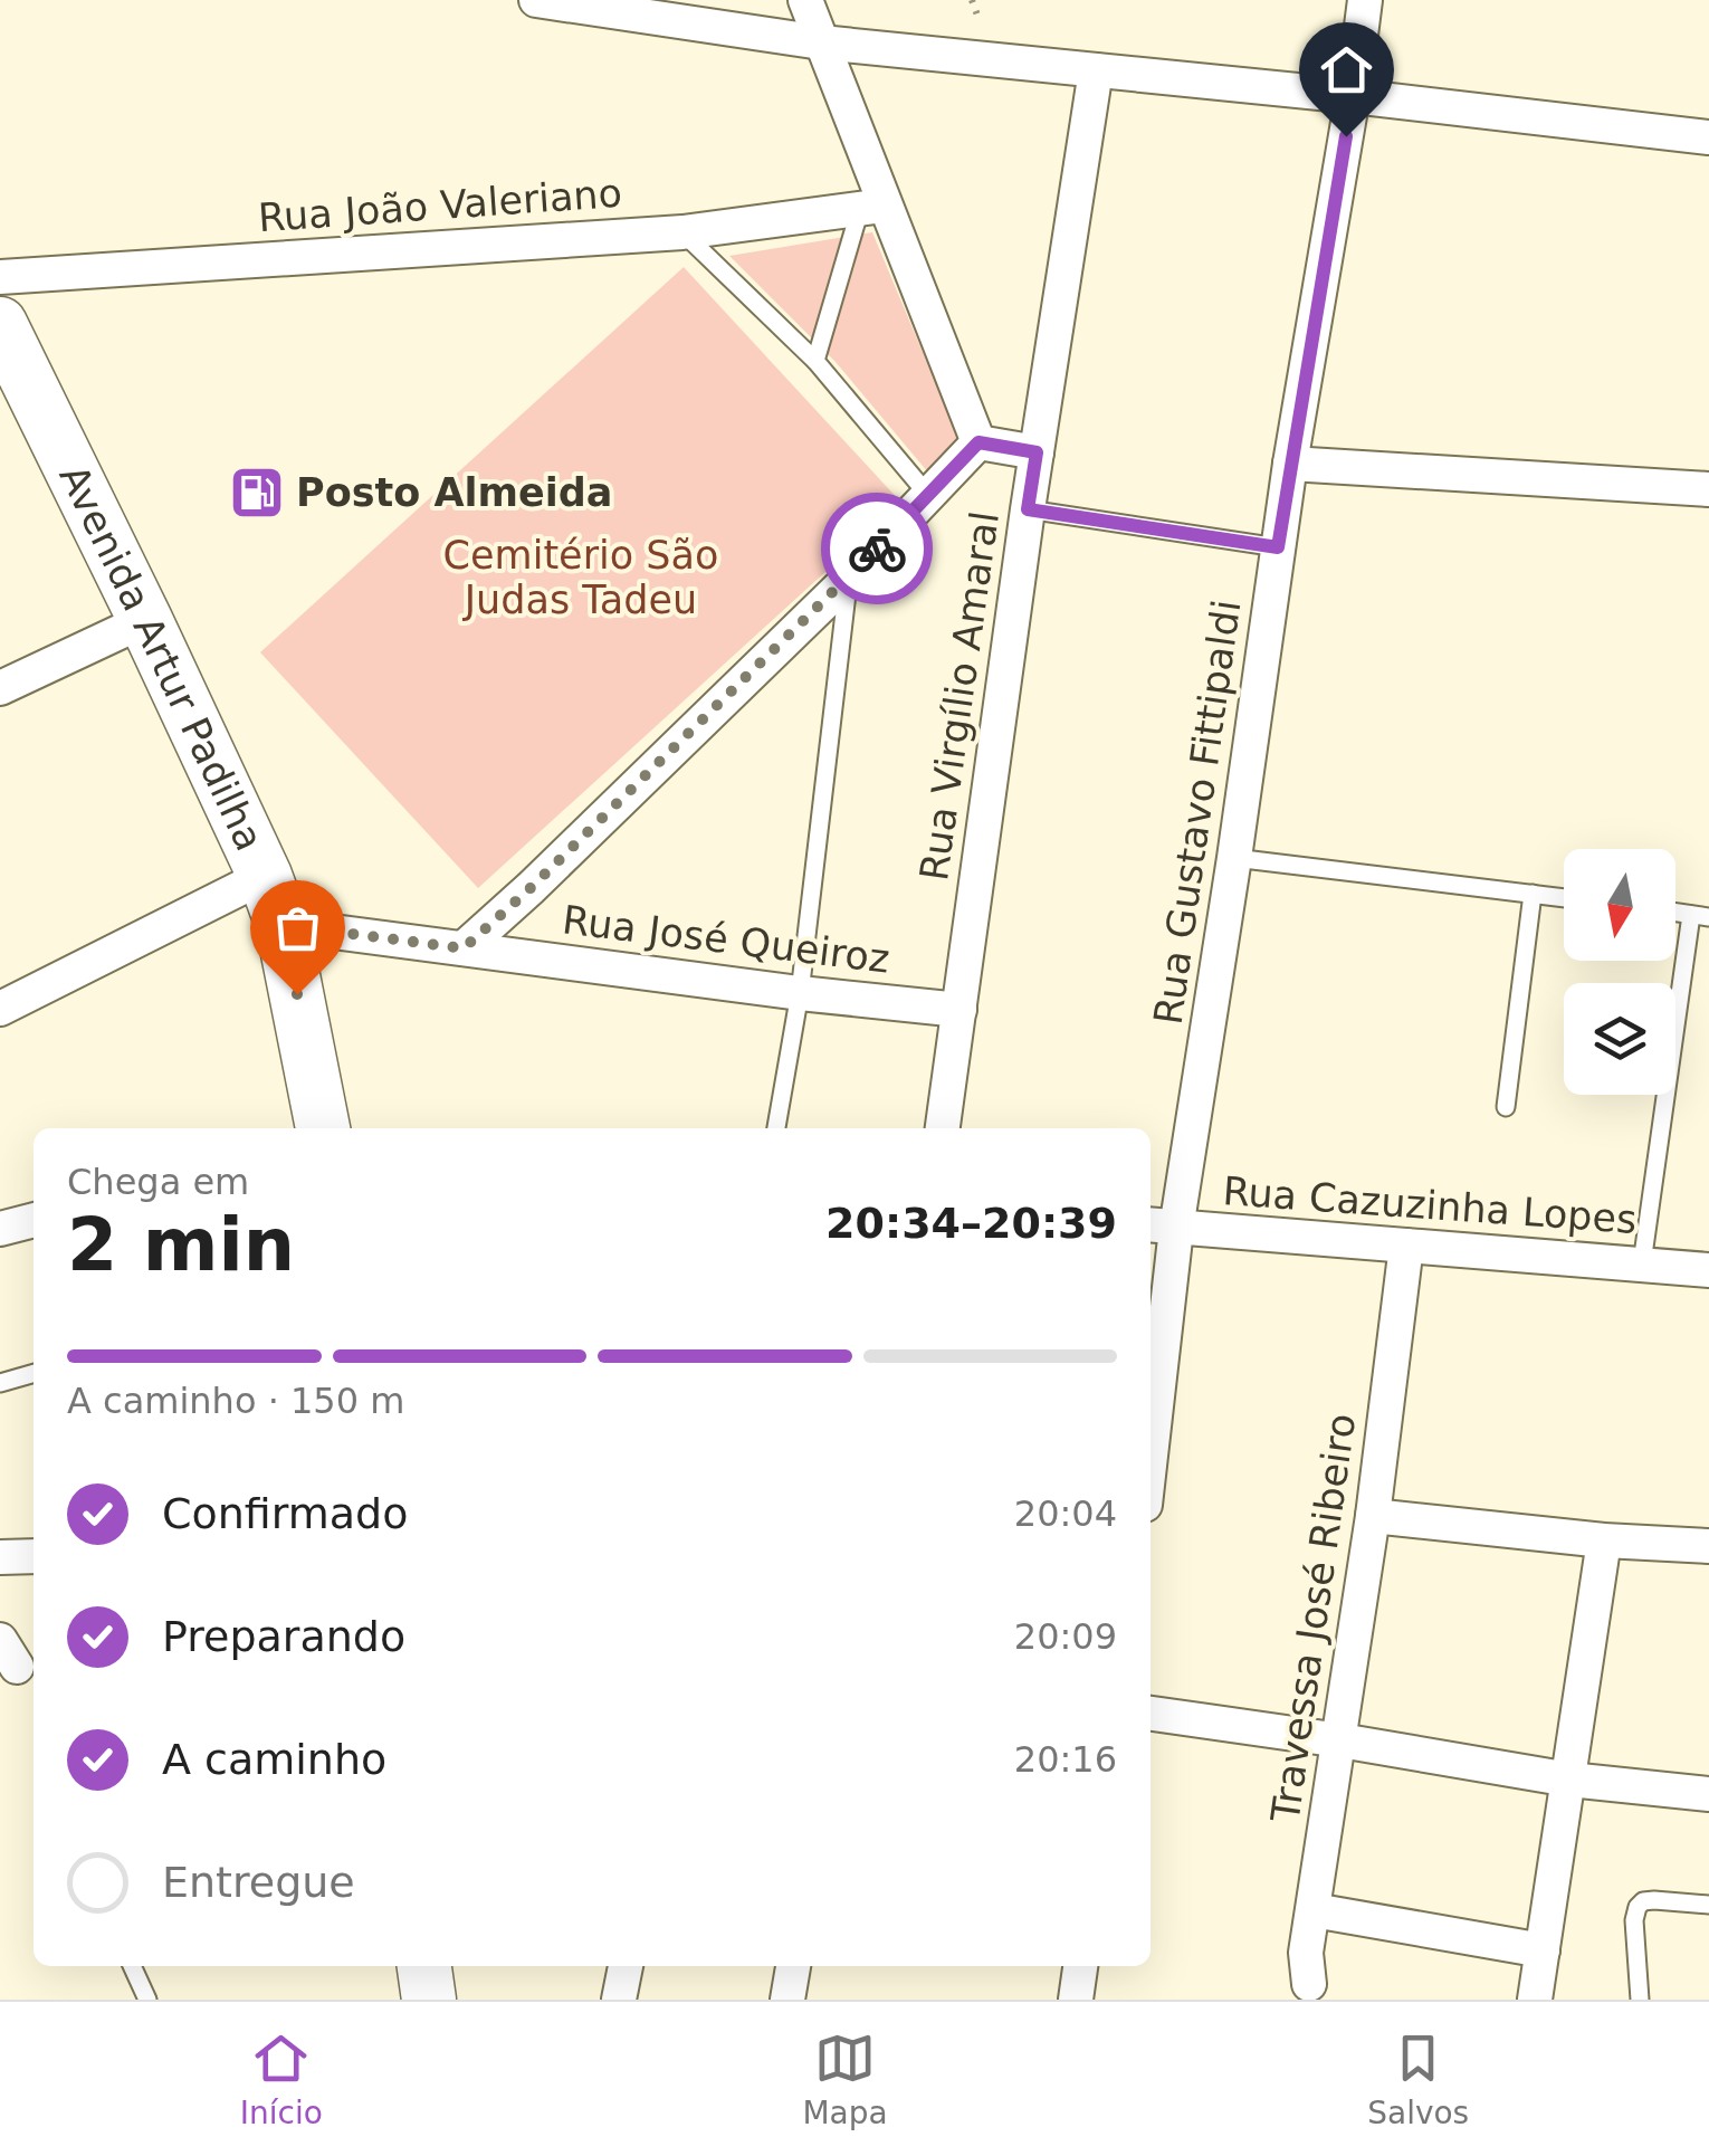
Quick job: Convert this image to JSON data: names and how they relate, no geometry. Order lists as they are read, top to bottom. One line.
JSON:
{"streets":{"main road":["Avenida Artur Padilha"],"street":["Rua João Valeriano","Rua Virgílio Amaral","Rua Gustavo Fittipaldi","Rua José Queiroz","Rua Cazuzinha Lopes","Travessa José Ribeiro"]},"crossings":[["Avenida Artur Padilha","Rua José Queiroz"],["Rua Virgílio Amaral","Rua José Queiroz"],["Rua Gustavo Fittipaldi","Rua Cazuzinha Lopes"],["Rua Cazuzinha Lopes","Travessa José Ribeiro"]],"parks":["Cemitério São Judas Tadeu"],"places":{"fuel station":["Posto Almeida"]},"north":"bottom","page":{"heading":["2 min","Chega em","20:34–20:39"],"bar":"A caminho · 150 m","list":[["Confirmado","20:04"],["Preparando","20:09"],["A caminho","20:16"],"Entregue"],"tabs":["Início","Mapa","Salvos"]}}
